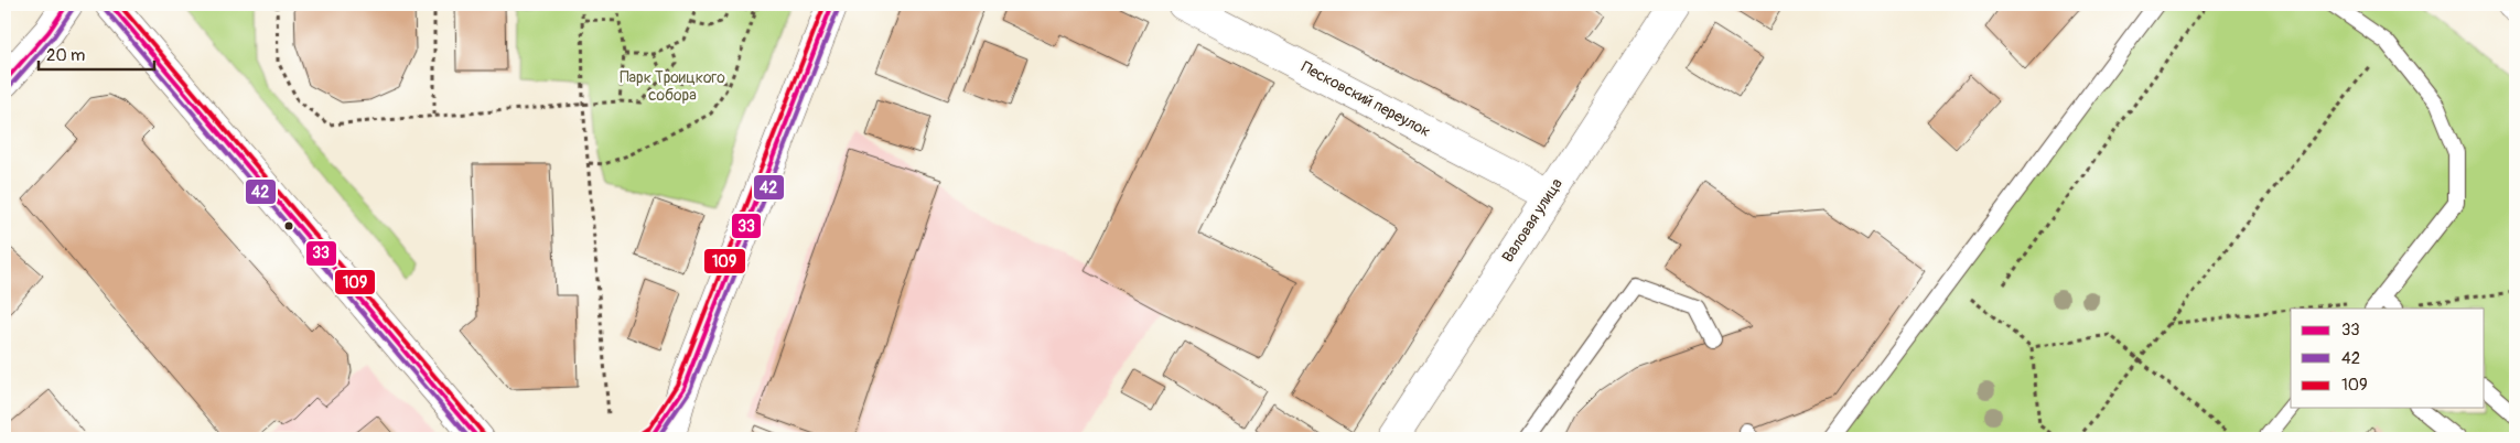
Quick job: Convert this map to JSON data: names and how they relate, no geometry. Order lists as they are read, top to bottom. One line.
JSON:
{"streets":{"street":["Песковский переулок","Валовая улица"]},"crossings":[["Песковский переулок","Валовая улица"]],"parks":["Парк Троицкого собора"],"lines":["transit line 33","transit line 109","transit line 42"],"legend":["33","42","109"],"scale_bar":"20 m"}
